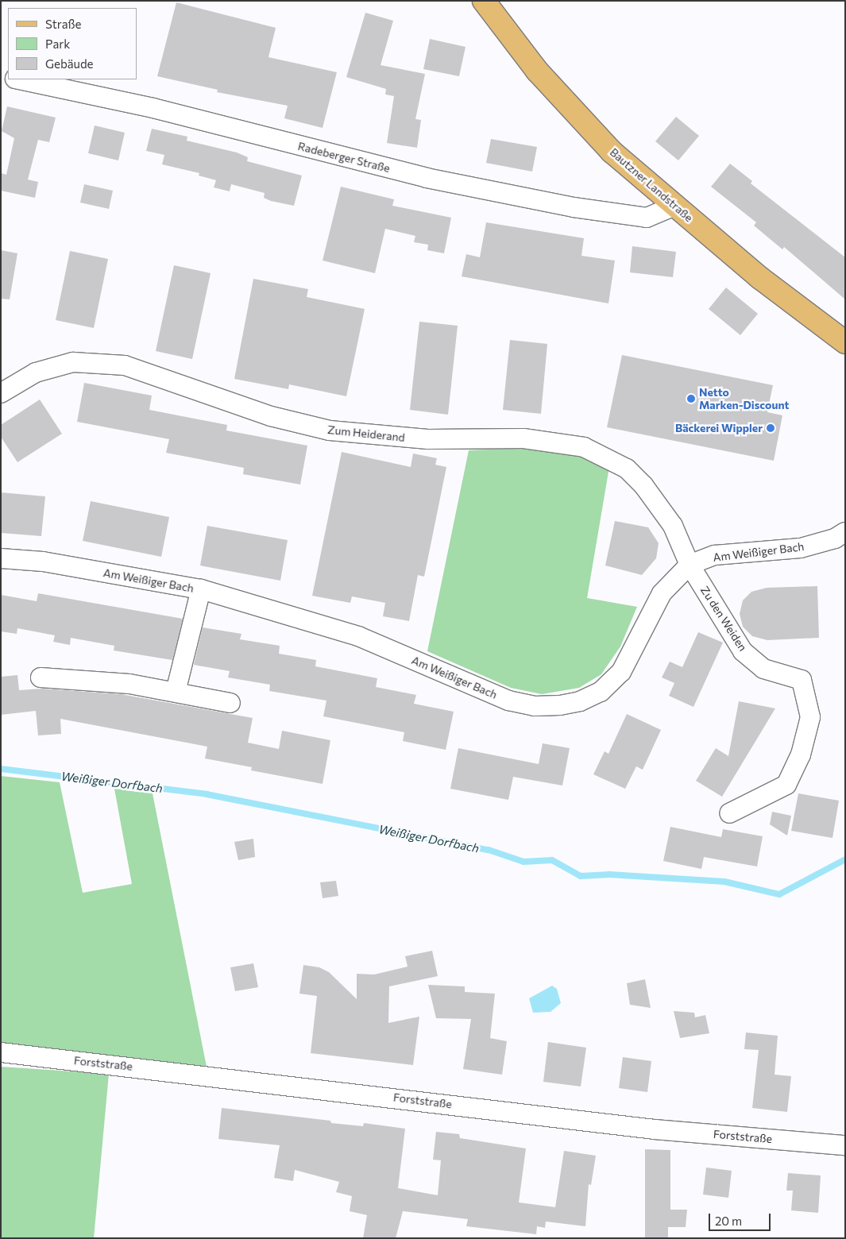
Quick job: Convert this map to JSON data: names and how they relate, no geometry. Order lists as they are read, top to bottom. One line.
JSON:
{"streets":{"main road":["Bautzner Landstraße"],"street":["Radeberger Straße","Zum Heiderand","Am Weißiger Bach","Zu den Weiden","Forststraße"]},"crossings":[["Radeberger Straße","Bautzner Landstraße"],["Zum Heiderand","Am Weißiger Bach"],["Zum Heiderand","Zu den Weiden"],["Am Weißiger Bach","Zu den Weiden"]],"water":["Weißiger Dorfbach"],"places":["Netto Marken-Discount","Bäckerei Wippler"],"legend":["Straße","Park","Gebäude"],"scale_bar":"20 m"}
